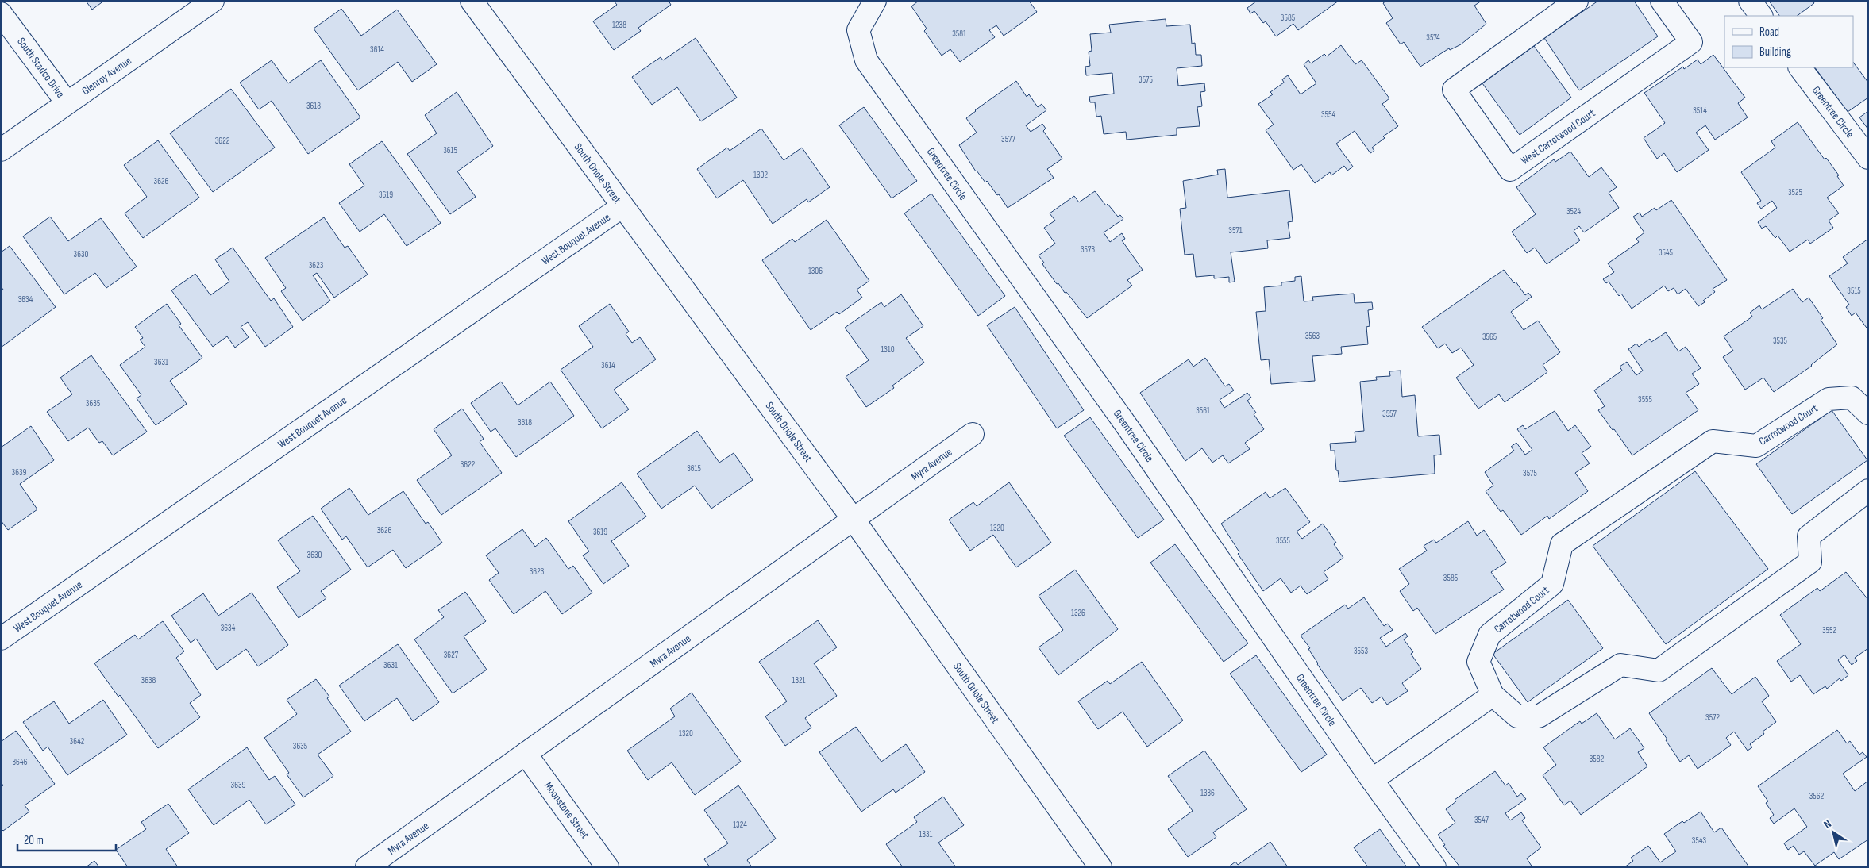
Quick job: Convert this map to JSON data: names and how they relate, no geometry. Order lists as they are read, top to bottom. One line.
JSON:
{"streets":{"street":["South Stadco Drive","Glenroy Avenue","Greentree Circle","West Carrotwood Court","South Oriole Street","West Bouquet Avenue","Carrotwood Court","Myra Avenue","Moonstone Street"]},"crossings":[["South Stadco Drive","Glenroy Avenue"],["South Oriole Street","West Bouquet Avenue"],["South Oriole Street","Myra Avenue"],["Myra Avenue","Moonstone Street"]],"house_numbers":["3585","1238","3581","3574","3614","3575","3618","3514","3554","3577","3622","3615","1302","3626","3525","3619","3524","3571","3573","3545","3630","3623","1306","3515","3634","3563","3565","3535","1310","3631","3614","3555","3635","3561","3557","3618","3622","3615","3639","3575","1320","3626","3619","3555","3630","3623","3585","1326","3634","3552","3553","3627","3631","3638","1321","3572","1320","3642","3635","3582","3646","3639","1336","3562","3547","1324","1331","3543"],"legend":["Road","Building"],"scale_bar":"20 m","north":"top left"}
